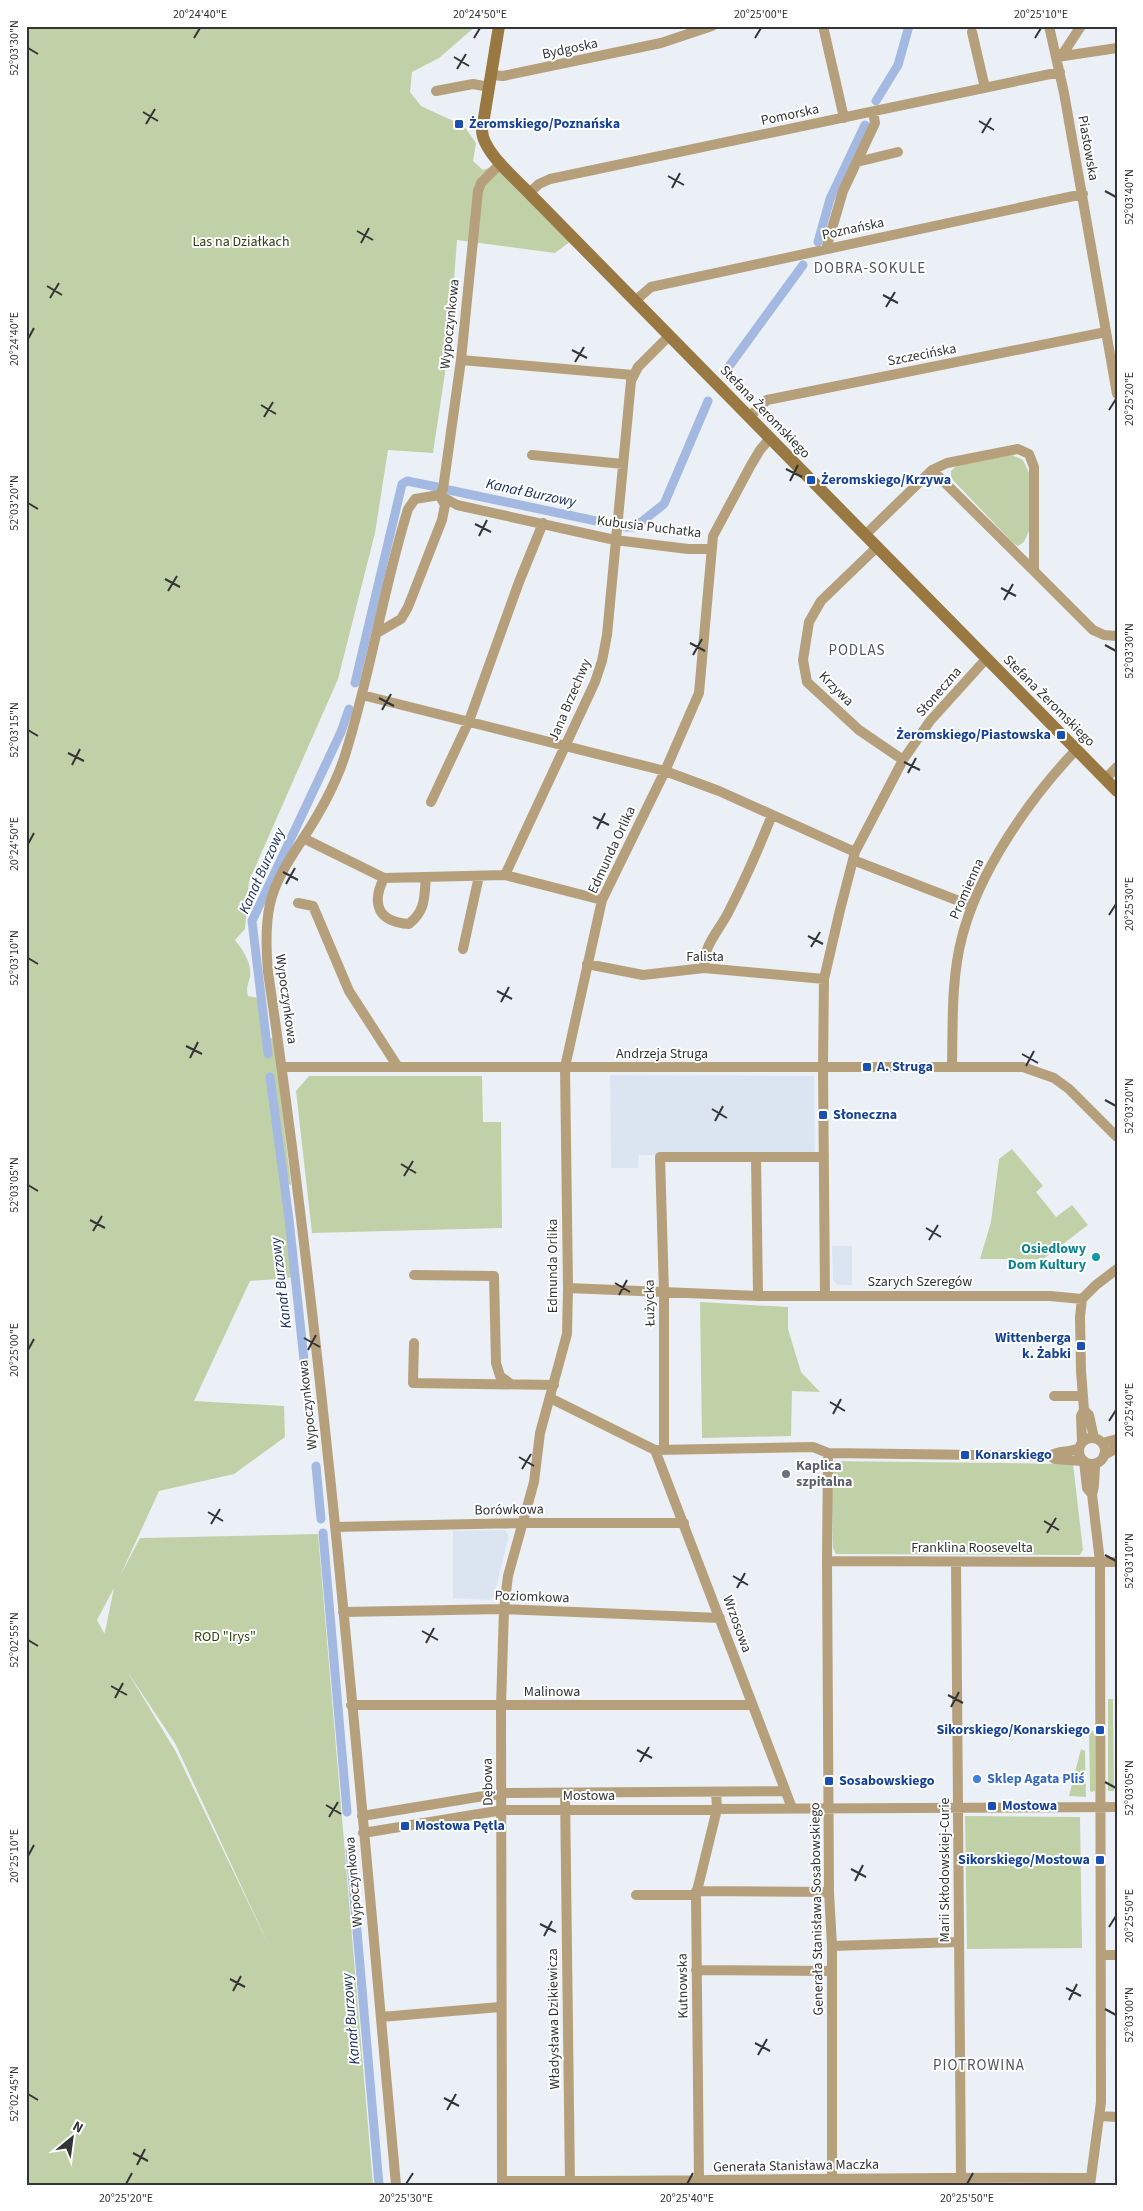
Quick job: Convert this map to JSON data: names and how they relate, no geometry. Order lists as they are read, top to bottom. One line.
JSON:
{"streets":{"street":["Bydgoska","Pomorska","Piastowska","Poznańska","Wypoczynkowa","Szczecińska","Stefana Żeromskiego","Kubusia Puchatka","Krzywa","Słoneczna","Jana Brzechwy","Edmunda Orlika","Promienna","Falista","Andrzeja Struga","Szarych Szeregów","Łużycka","Borówkowa","Franklina Roosevelta","Poziomkowa","Wrzosowa","Malinowa","Dębowa","Mostowa","Marii Skłodowskiej-Curie","Generała Stanisława Sosabowskiego","Kutnowska","Władysława Dzikiewicza","Generała Stanisława Maczka"]},"crossings":[["Bydgoska","Stefana Żeromskiego"],["Pomorska","Piastowska"],["Pomorska","Stefana Żeromskiego"],["Piastowska","Poznańska"],["Piastowska","Szczecińska"],["Poznańska","Stefana Żeromskiego"],["Wypoczynkowa","Stefana Żeromskiego"],["Wypoczynkowa","Kubusia Puchatka"],["Wypoczynkowa","Andrzeja Struga"],["Wypoczynkowa","Borówkowa"],["Wypoczynkowa","Poziomkowa"],["Wypoczynkowa","Malinowa"],["Wypoczynkowa","Mostowa"],["Szczecińska","Stefana Żeromskiego"],["Stefana Żeromskiego","Krzywa"],["Stefana Żeromskiego","Słoneczna"],["Stefana Żeromskiego","Edmunda Orlika"],["Stefana Żeromskiego","Promienna"],["Kubusia Puchatka","Jana Brzechwy"],["Kubusia Puchatka","Edmunda Orlika"],["Krzywa","Słoneczna"],["Słoneczna","Falista"],["Słoneczna","Andrzeja Struga"],["Słoneczna","Szarych Szeregów"],["Edmunda Orlika","Falista"],["Edmunda Orlika","Andrzeja Struga"],["Edmunda Orlika","Szarych Szeregów"],["Edmunda Orlika","Dębowa"],["Promienna","Andrzeja Struga"],["Szarych Szeregów","Łużycka"],["Łużycka","Wrzosowa"],["Borówkowa","Wrzosowa"],["Borówkowa","Dębowa"],["Franklina Roosevelta","Marii Skłodowskiej-Curie"],["Franklina Roosevelta","Generała Stanisława Sosabowskiego"],["Poziomkowa","Wrzosowa"],["Poziomkowa","Dębowa"],["Wrzosowa","Malinowa"],["Wrzosowa","Mostowa"],["Malinowa","Dębowa"],["Dębowa","Mostowa"],["Dębowa","Generała Stanisława Maczka"],["Mostowa","Marii Skłodowskiej-Curie"],["Mostowa","Generała Stanisława Sosabowskiego"],["Mostowa","Kutnowska"],["Mostowa","Władysława Dzikiewicza"],["Marii Skłodowskiej-Curie","Generała Stanisława Maczka"],["Generała Stanisława Sosabowskiego","Generała Stanisława Maczka"],["Kutnowska","Generała Stanisława Maczka"],["Władysława Dzikiewicza","Generała Stanisława Maczka"]],"districts":["DOBRA-SOKULE","PODLAS","PIOTROWINA"],"water":["Kanał Burzowy"],"parks":["Las na Działkach","ROD \"Irys\""],"places":{"transit":["Żeromskiego/Poznańska","Żeromskiego/Krzywa","Żeromskiego/Piastowska","A. Struga","Słoneczna","Wittenberga k. Żabki","Konarskiego","Sikorskiego/Konarskiego","Sosabowskiego","Mostowa","Mostowa Pętla","Sikorskiego/Mostowa"],"other":["Osiedlowy Dom Kultury","Kaplica szpitalna","Sklep Agata Pliś"]},"north":"top right","coordinates":["20°24'40\"E","20°24'50\"E","20°25'00\"E","20°25'10\"E","52°03'30\"N","52°03'40\"N","20°25'20\"E","52°03'20\"N","52°03'15\"N","20°25'30\"E","52°03'10\"N","52°03'05\"N","20°25'40\"E","52°02'55\"N","20°25'50\"E","52°03'00\"N","52°02'45\"N"]}
